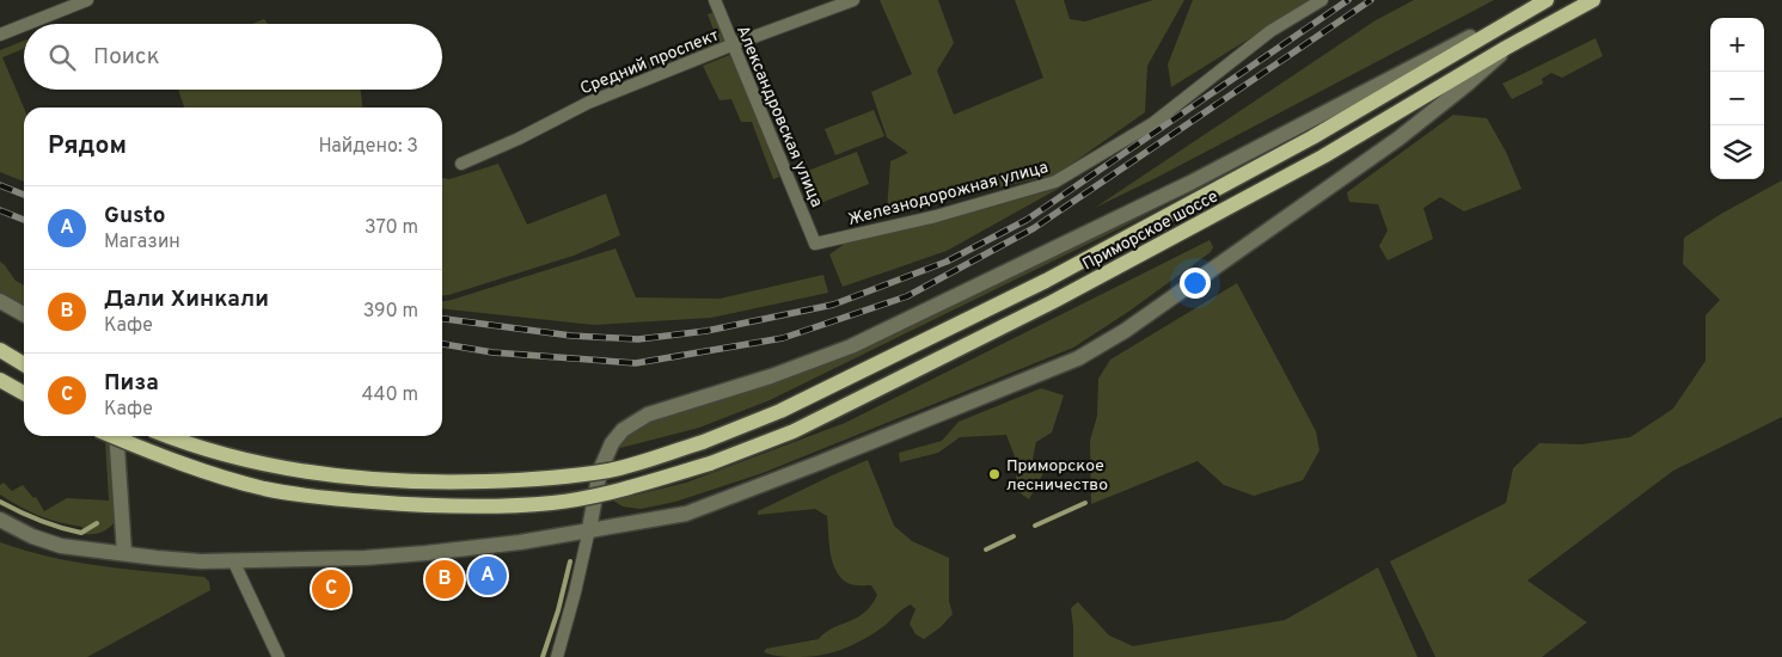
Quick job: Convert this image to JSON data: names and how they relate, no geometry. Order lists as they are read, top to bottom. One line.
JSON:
{"streets":{"main road":["Приморское шоссе"],"street":["Средний проспект","Александровская улица","Железнодорожная улица"]},"crossings":[["Средний проспект","Александровская улица"],["Александровская улица","Железнодорожная улица"]],"places":["Приморское лесничество"],"page":{"map_buttons":["+","−"],"search":"Поиск","heading":["Рядом","Найдено: 3"],"list":[{"mark":"A","name":"Gusto","note":"Магазин","value":"370 m"},{"mark":"B","name":"Дали Хинкали","note":"Кафе","value":"390 m"},{"mark":"C","name":"Пиза","note":"Кафе","value":"440 m"}],"pins":["A","B","C"]}}
